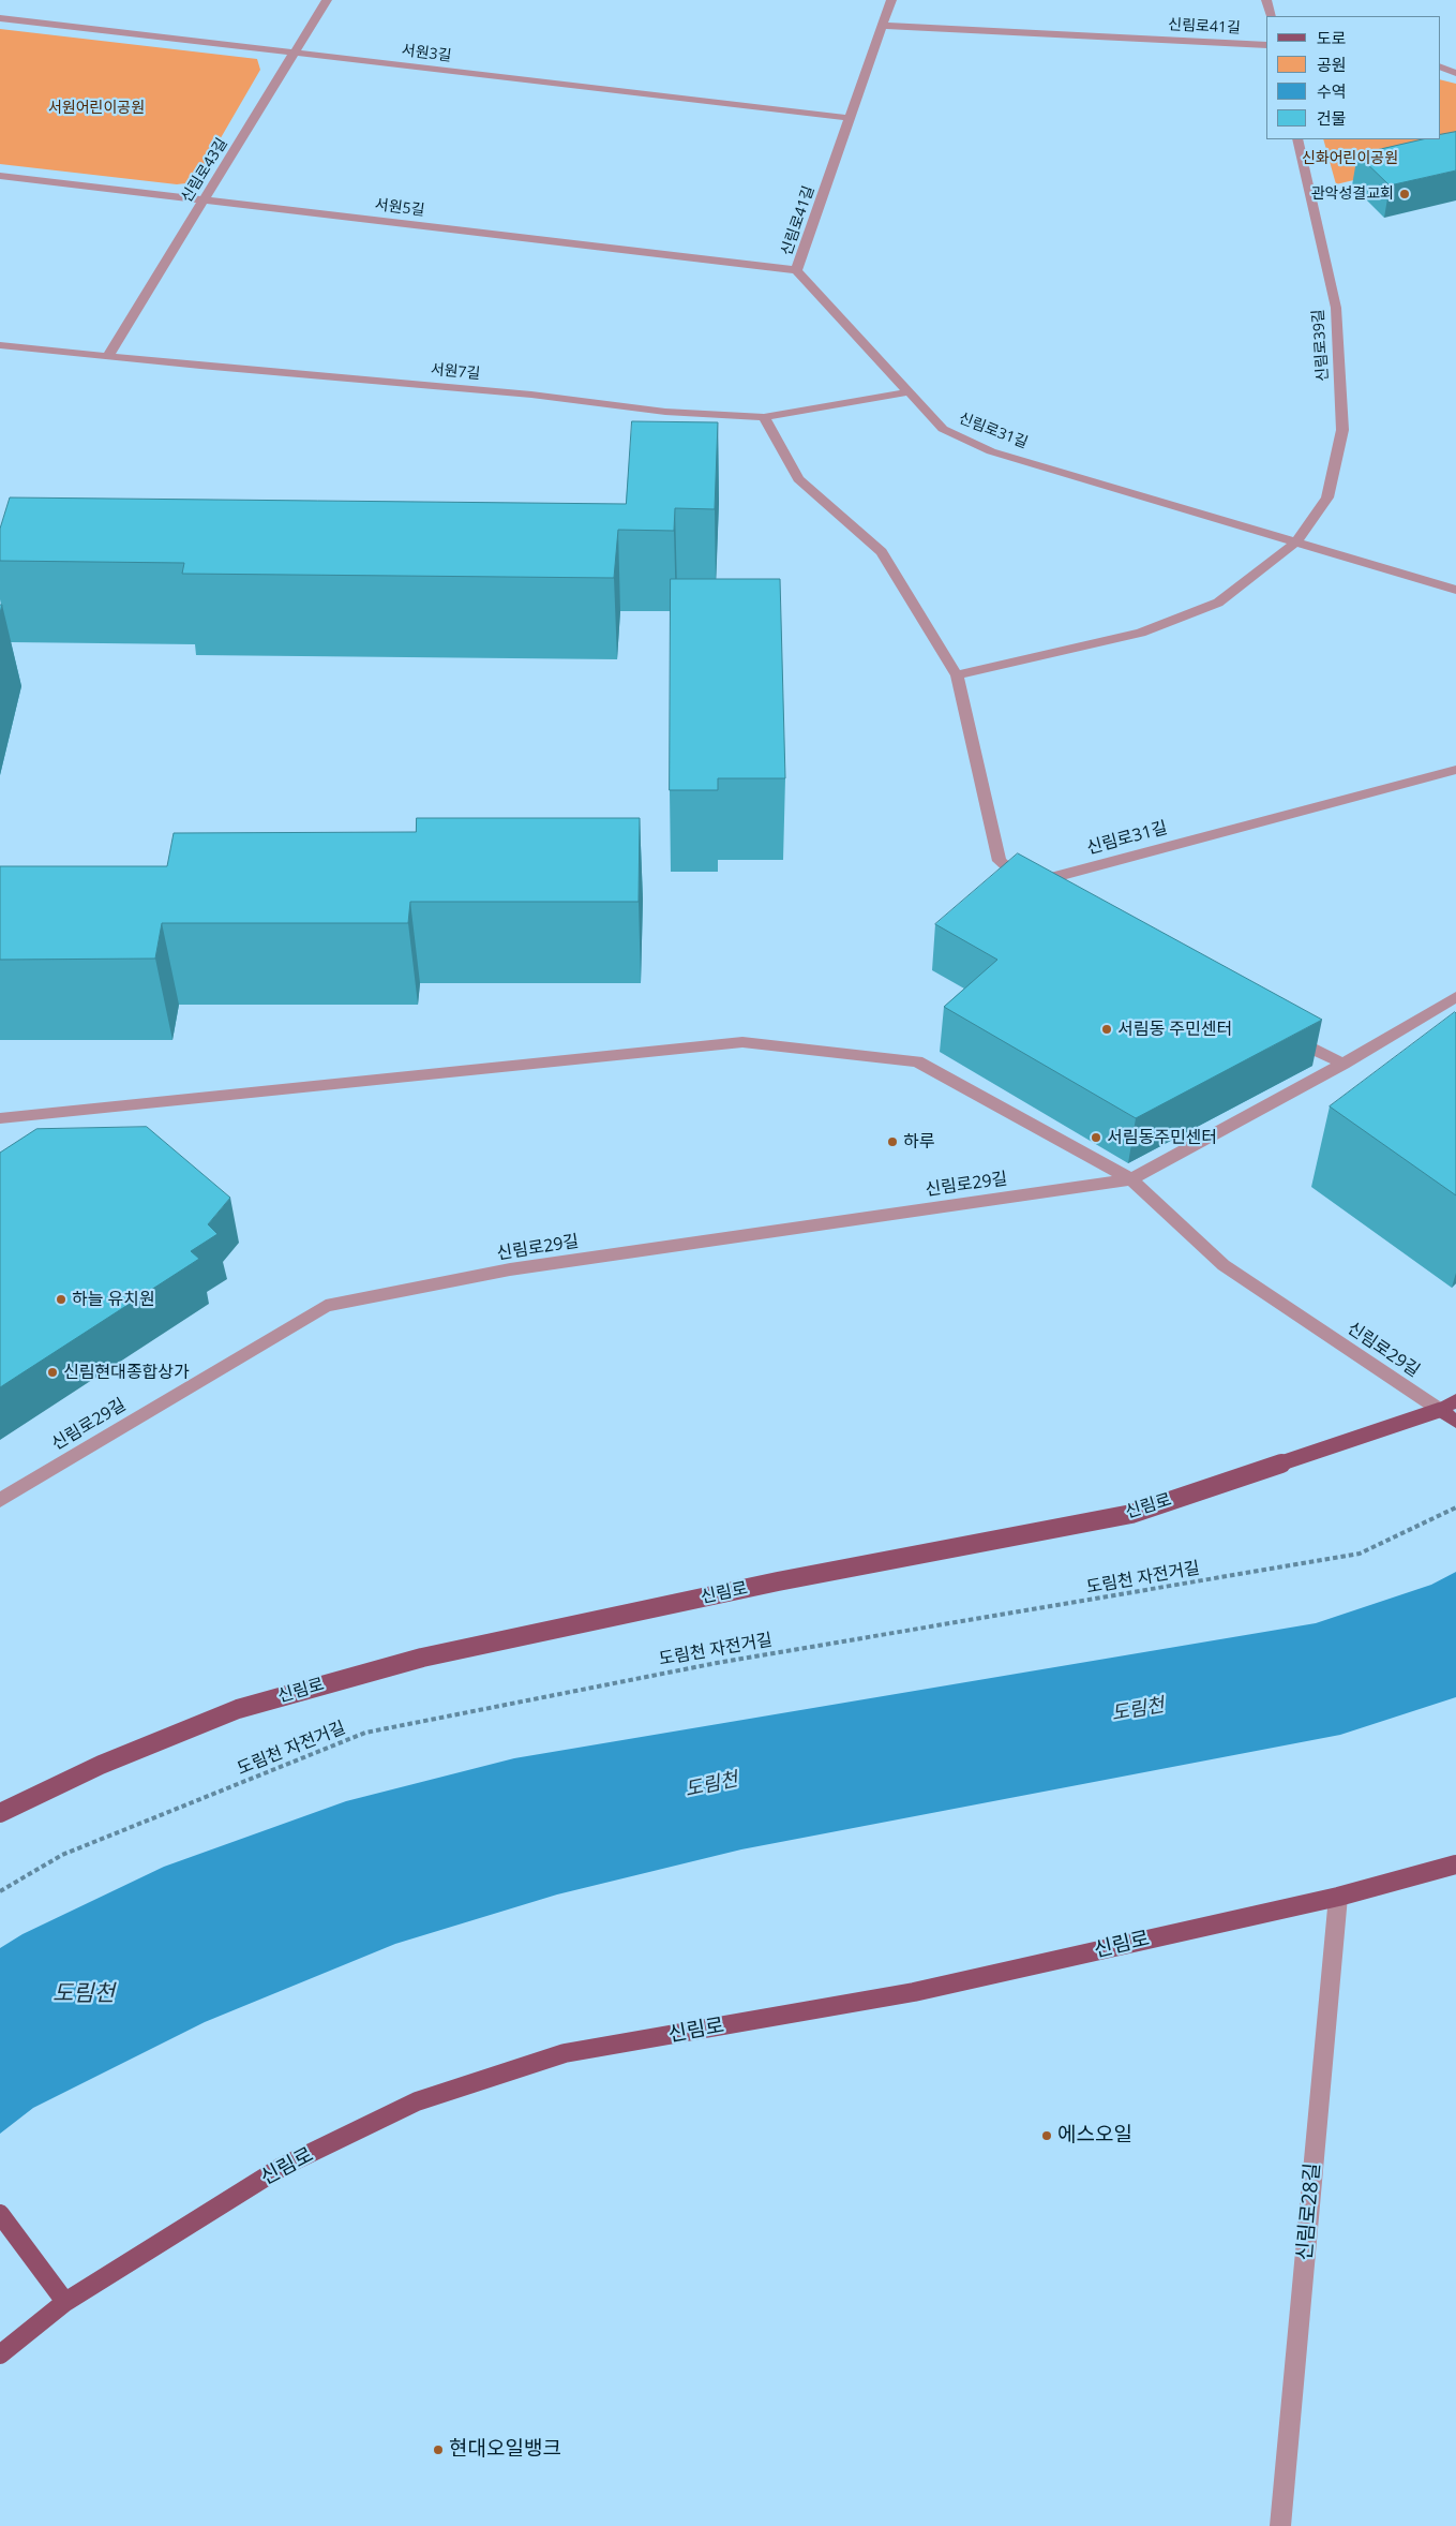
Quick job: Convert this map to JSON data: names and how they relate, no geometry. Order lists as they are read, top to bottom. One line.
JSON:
{"streets":{"main road":["신림로"],"street":["신림로41길","서원3길","신림로43길","서원5길","신림로39길","서원7길","신림로31길","신림로29길","신림로28길"],"path":["도림천 자전거길"]},"crossings":[["신림로41길","서원3길"],["신림로41길","서원5길"],["신림로41길","서원7길"],["신림로41길","신림로31길"],["서원3길","신림로43길"],["신림로43길","서원5길"],["신림로43길","서원7길"],["신림로39길","신림로31길"],["서원7길","신림로31길"],["신림로29길","신림로"],["신림로","신림로28길"]],"water":["도림천"],"parks":["서원어린이공원","신화어린이공원"],"places":["관악성결교회","서림동 주민센터","서림동주민센터","하루","하늘 유치원","신림현대종합상가","에스오일","현대오일뱅크"],"legend":["도로","공원","수역","건물"]}
